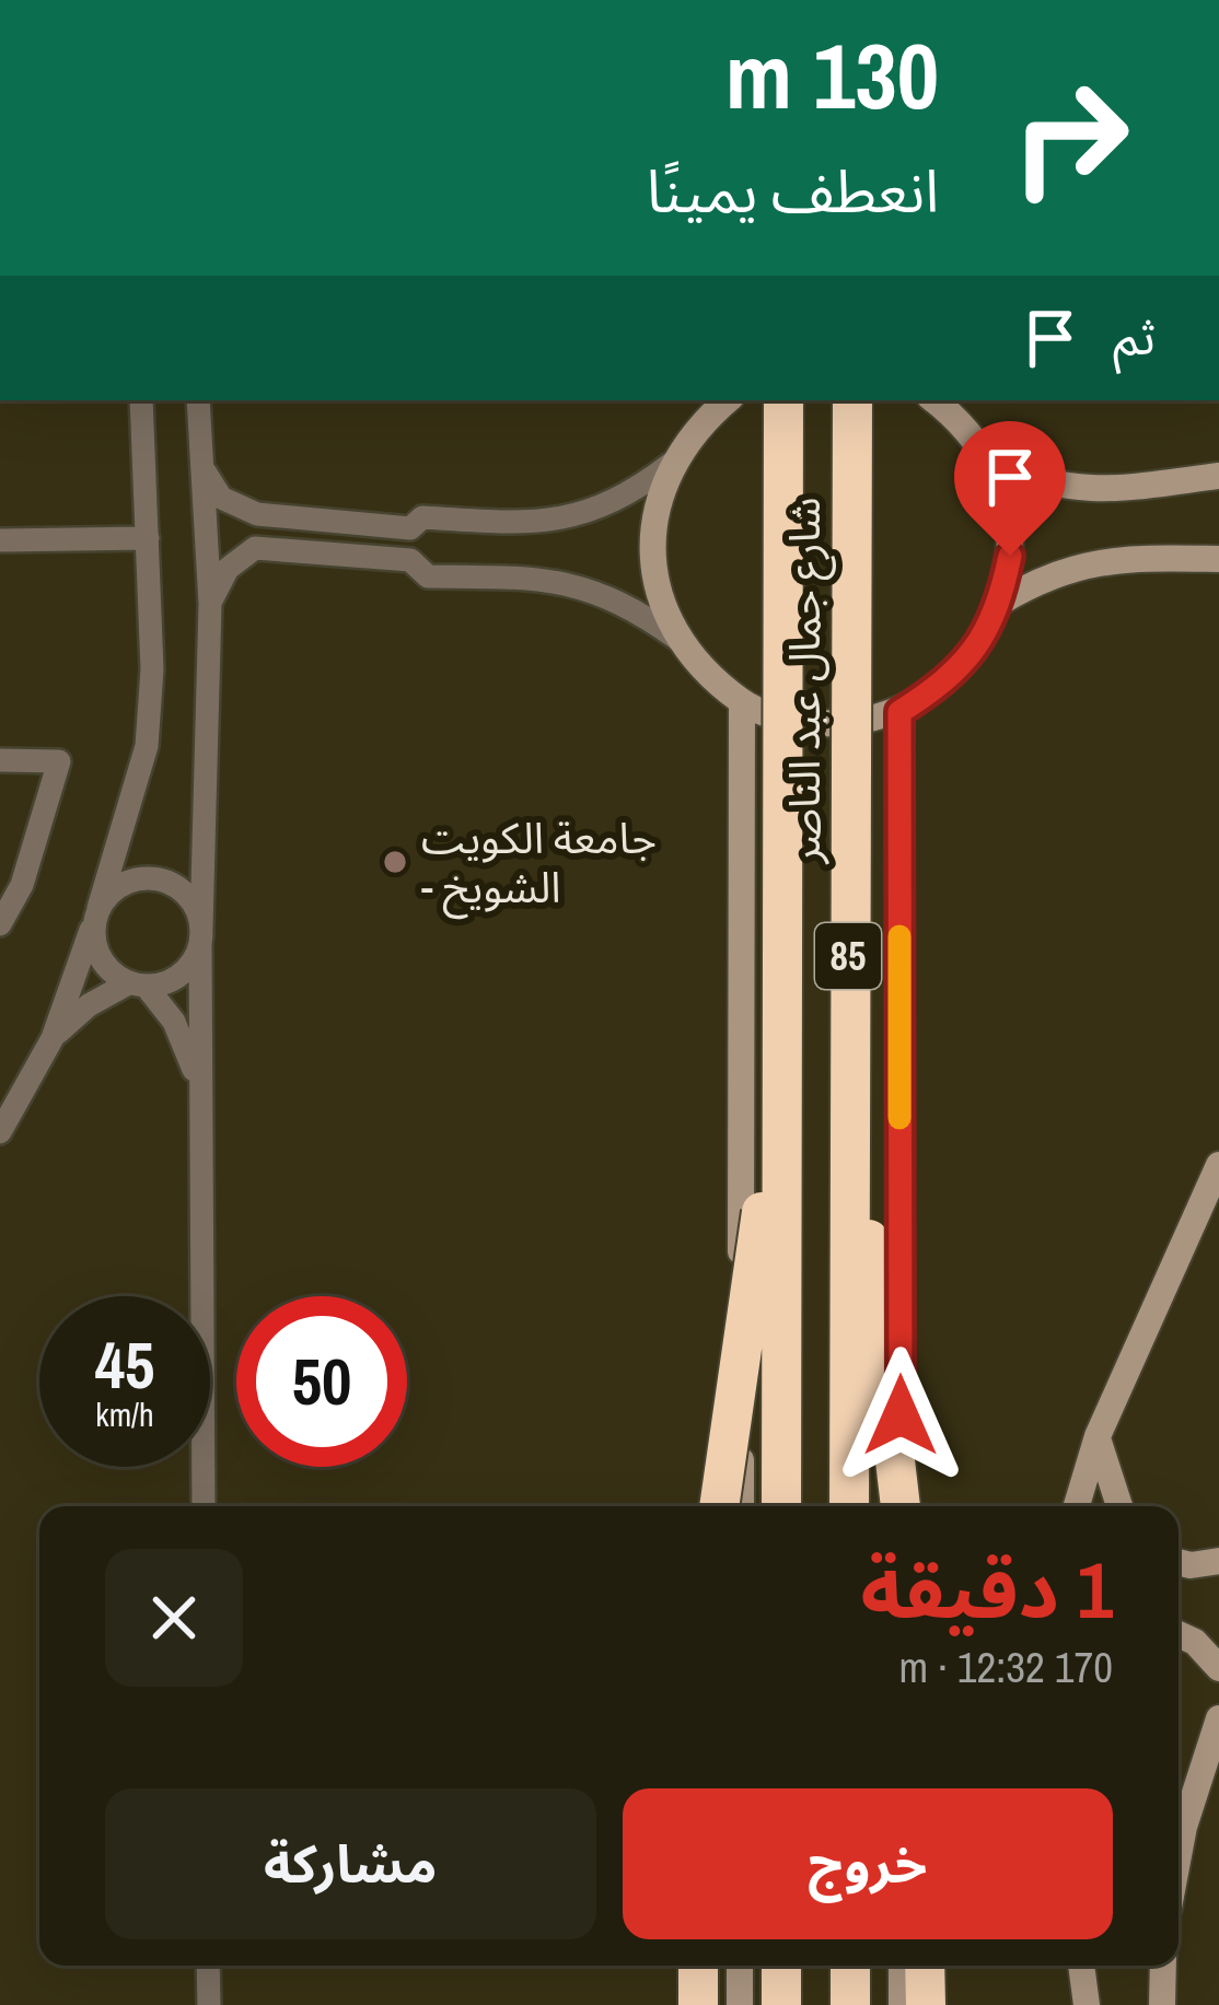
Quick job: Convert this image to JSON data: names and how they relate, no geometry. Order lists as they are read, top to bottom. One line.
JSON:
{"streets":{"highway":["شارع جمال عبد الناصر","85"]},"places":["جامعة الكويت - الشويخ"],"page":{"turn":["130 m","انعطف يمينًا"],"then":"ثم","speed":"45 km/h","limit":"50","heading":["1 دقيقة","170 m · 12:32"],"buttons":["خروج","مشاركة"]}}
